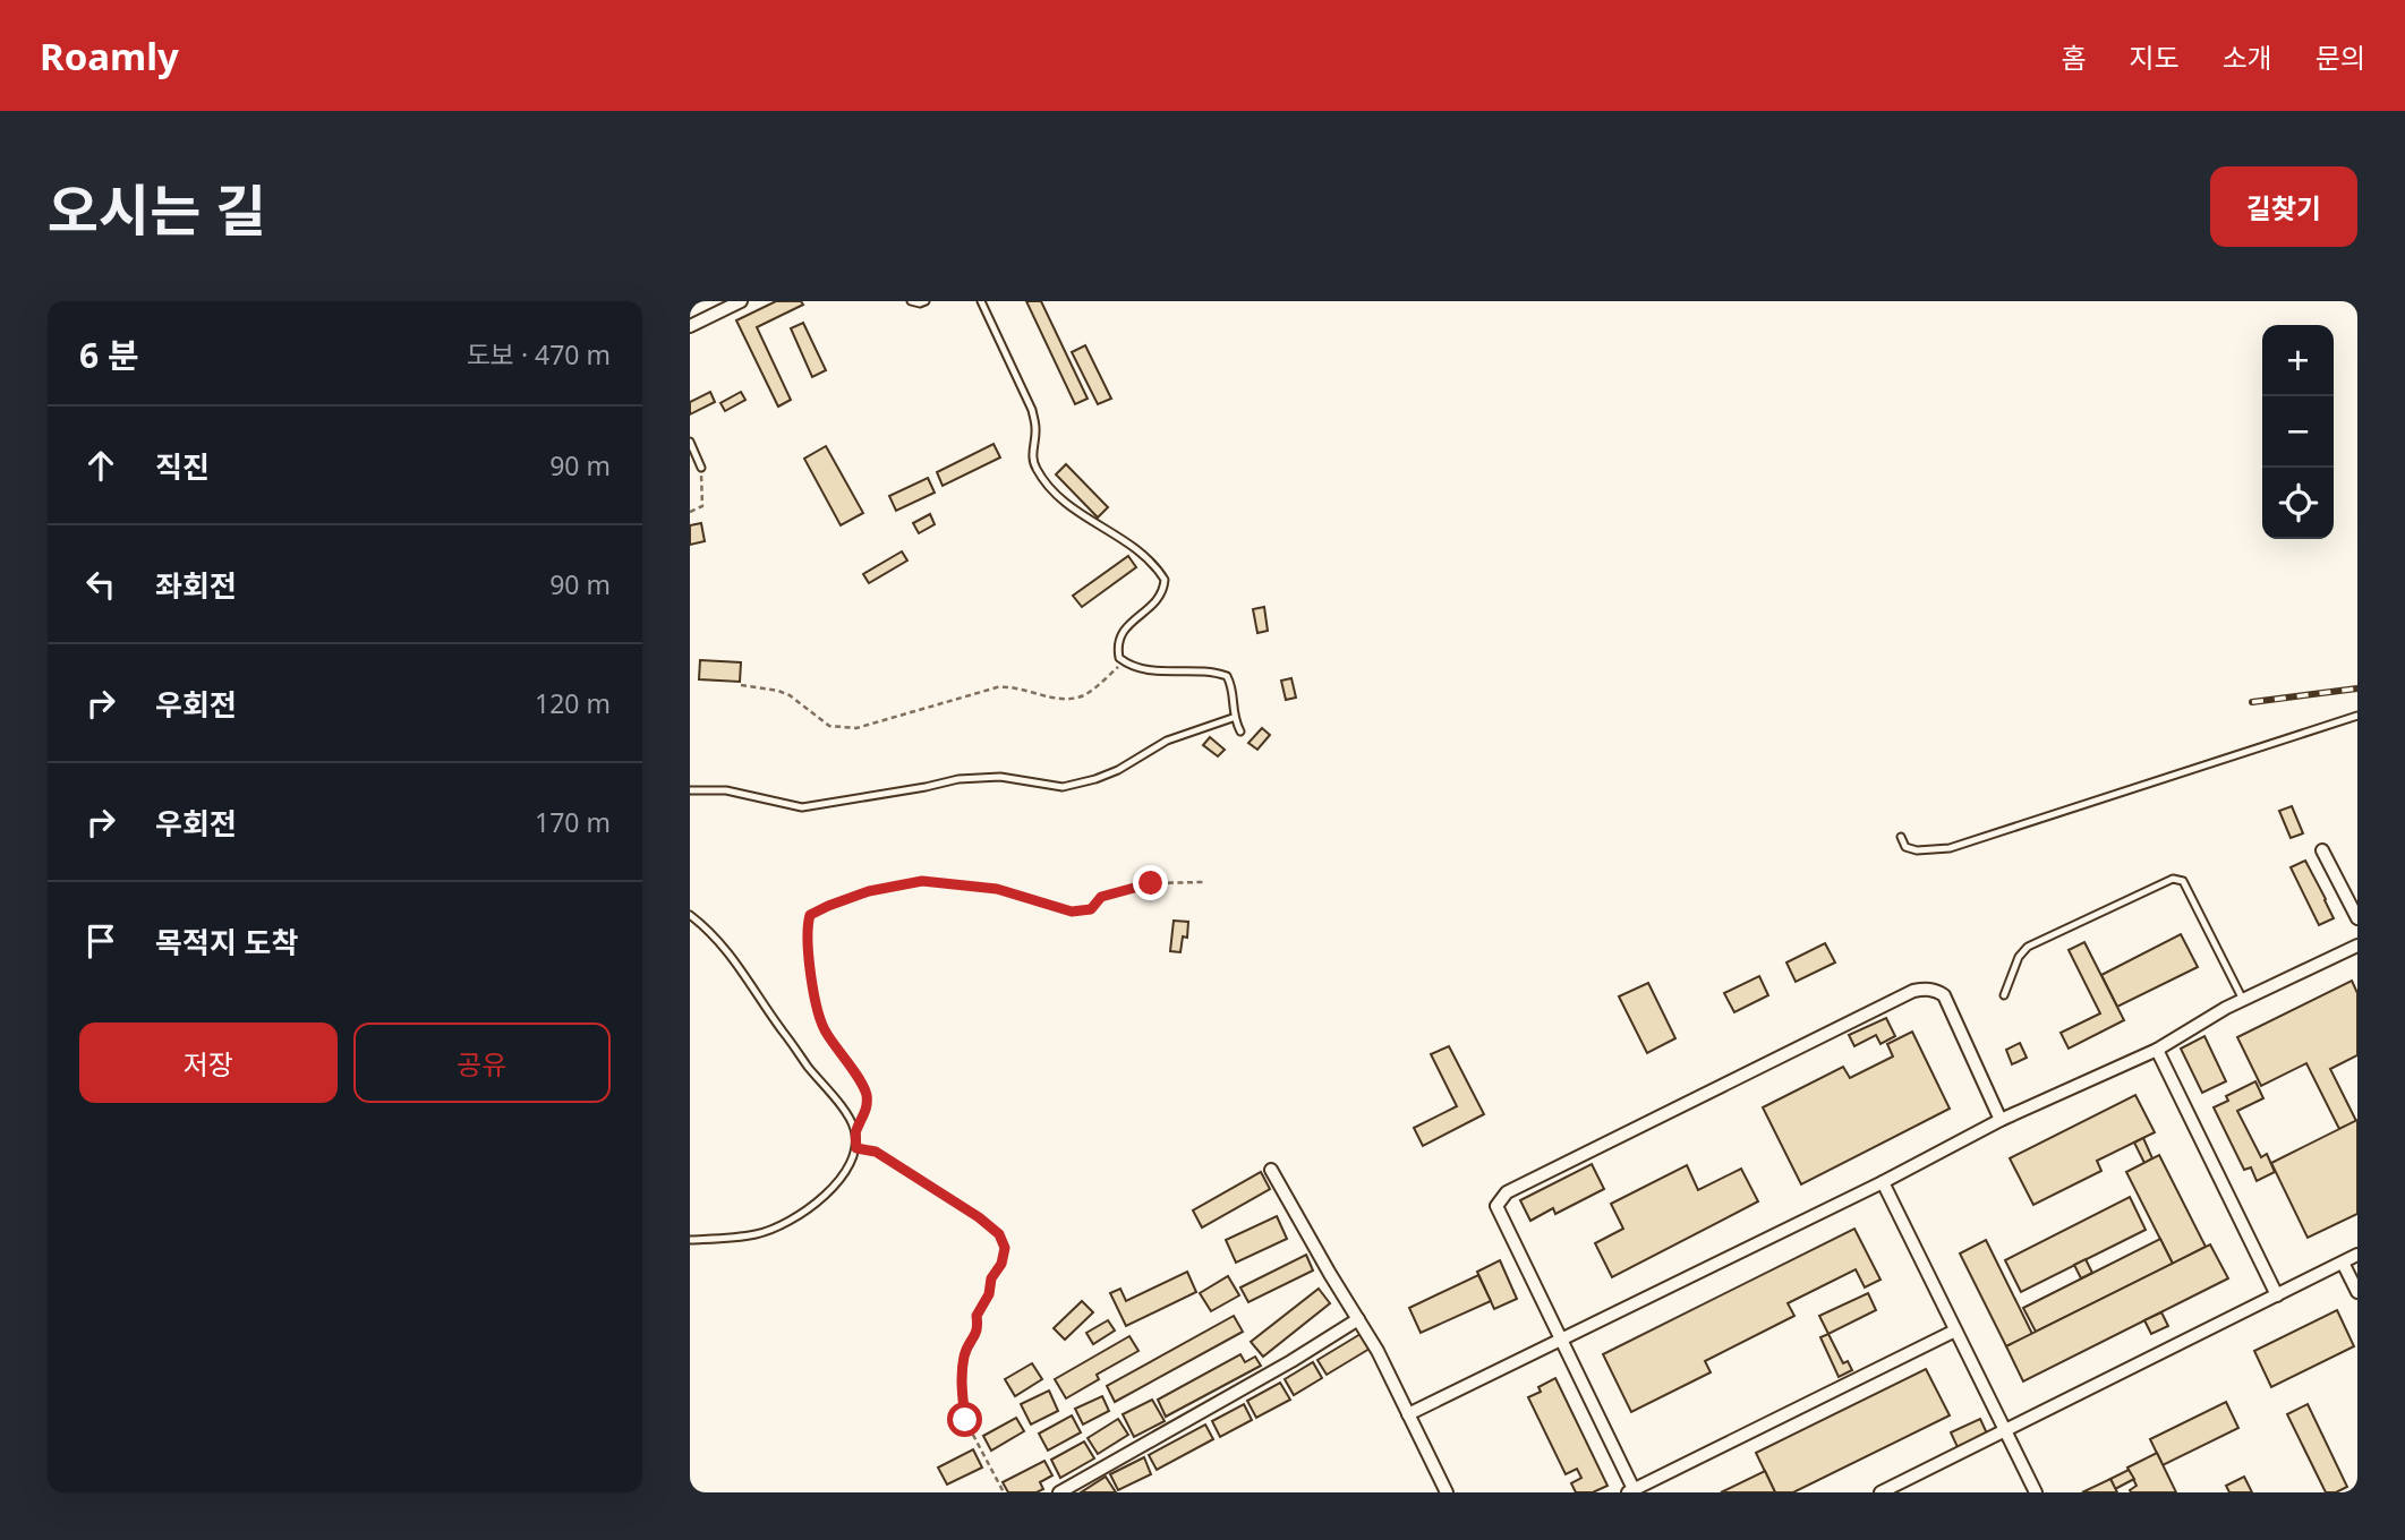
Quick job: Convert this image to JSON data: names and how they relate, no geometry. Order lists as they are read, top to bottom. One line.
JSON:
{"page":{"header":"Roamly","nav":["홈","지도","소개","문의"],"title":"오시는 길","buttons":["길찾기",["저장","공유"]],"heading":["6 분","도보 · 470 m"],"map_buttons":["+","−"],"list":[["직진","90 m"],["좌회전","90 m"],["우회전","120 m"],["우회전","170 m"],"목적지 도착"]}}
